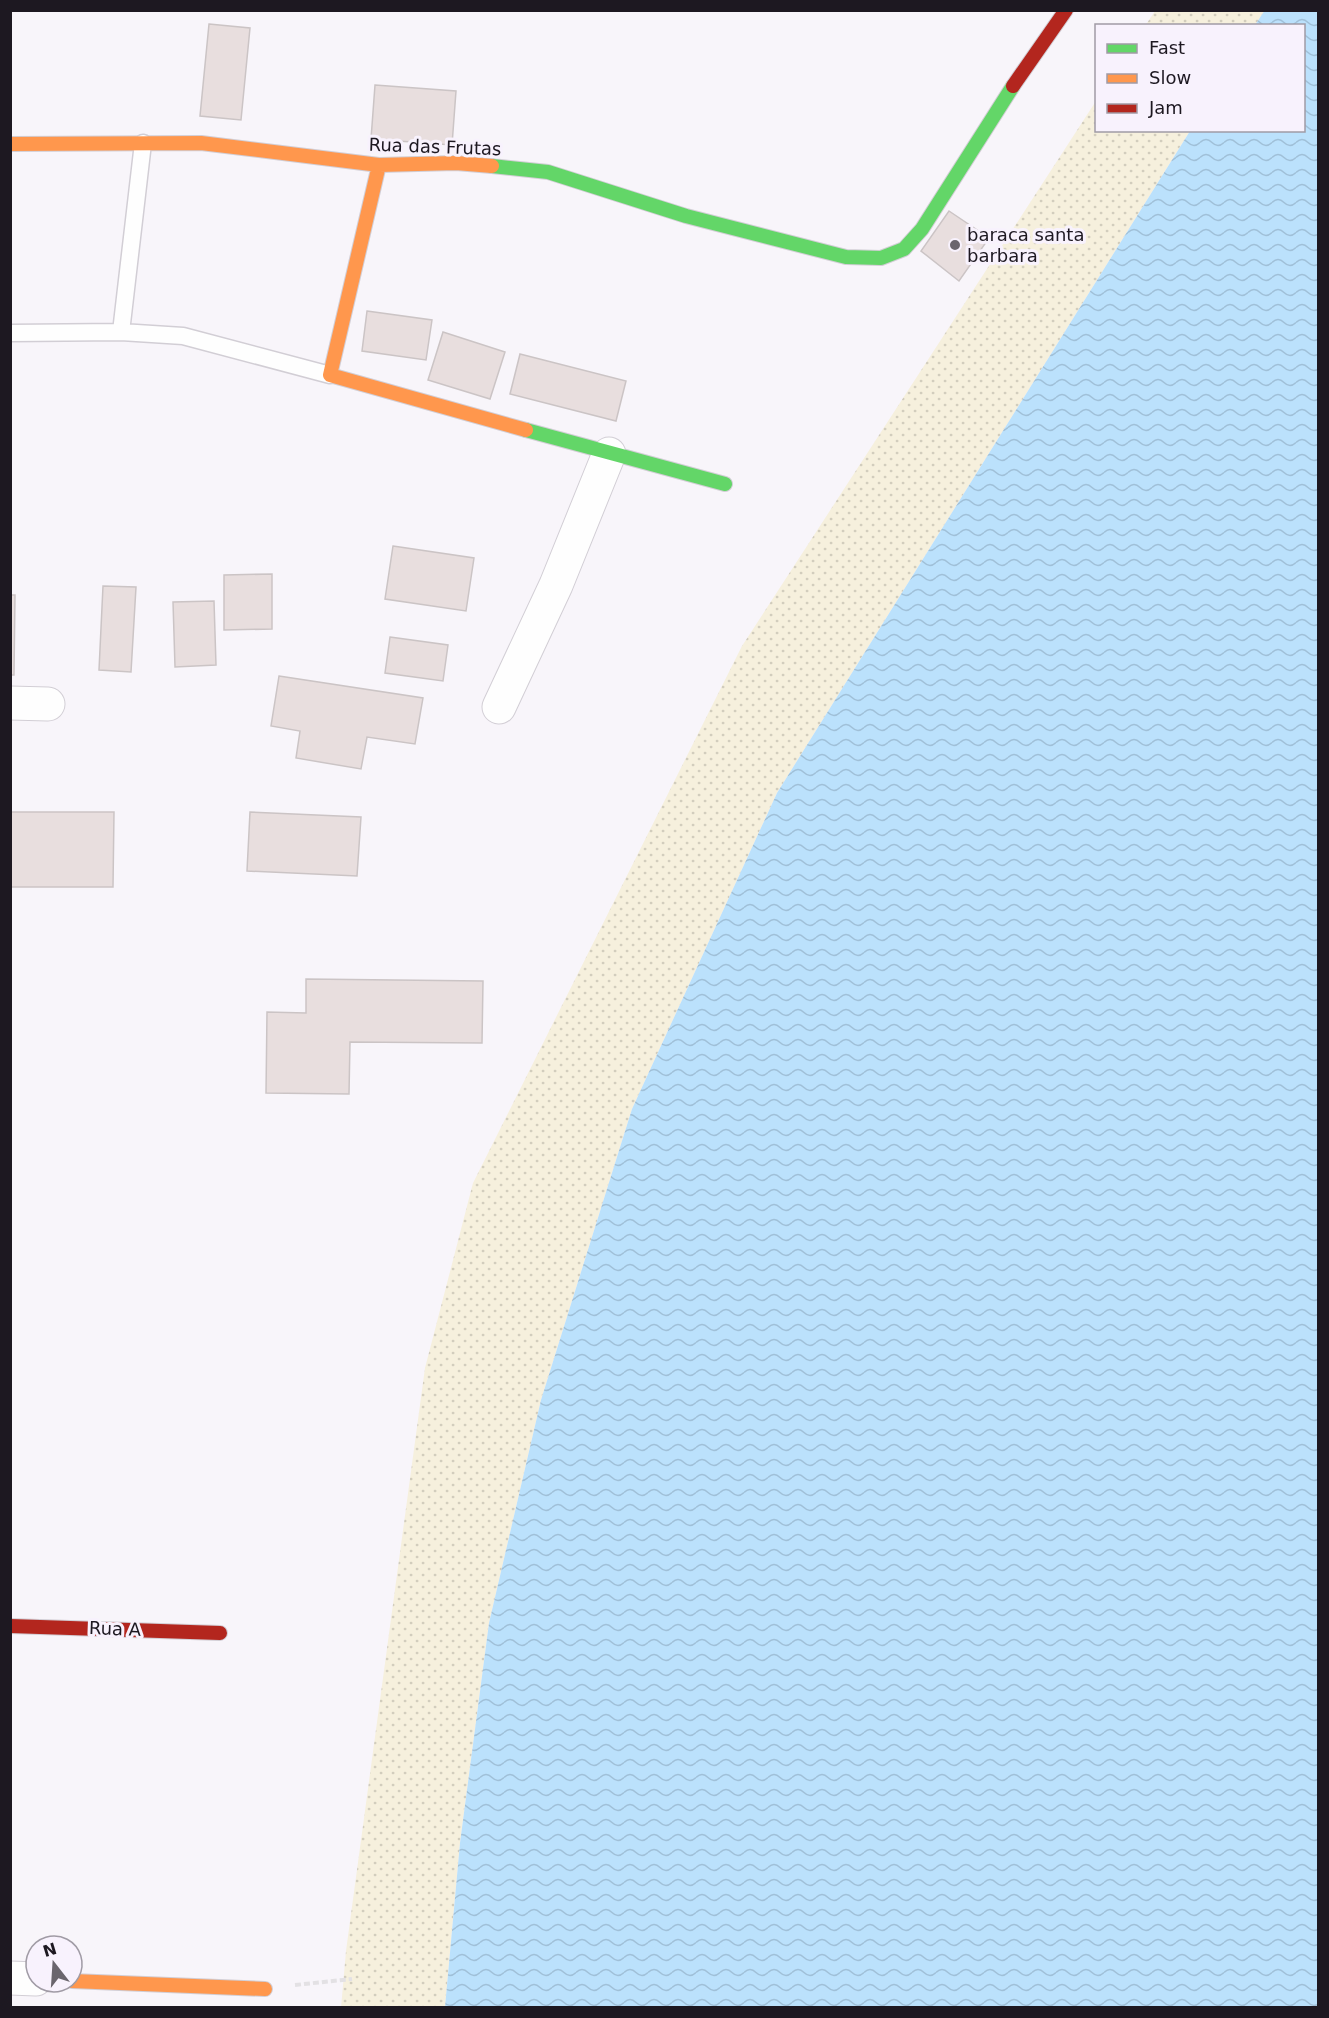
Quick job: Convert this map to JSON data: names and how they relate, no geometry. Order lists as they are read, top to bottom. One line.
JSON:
{"streets":{"street":["Rua das Frutas","Rua A"]},"places":["baraca santa barbara"],"legend":["Fast","Slow","Jam"],"north":"top"}
